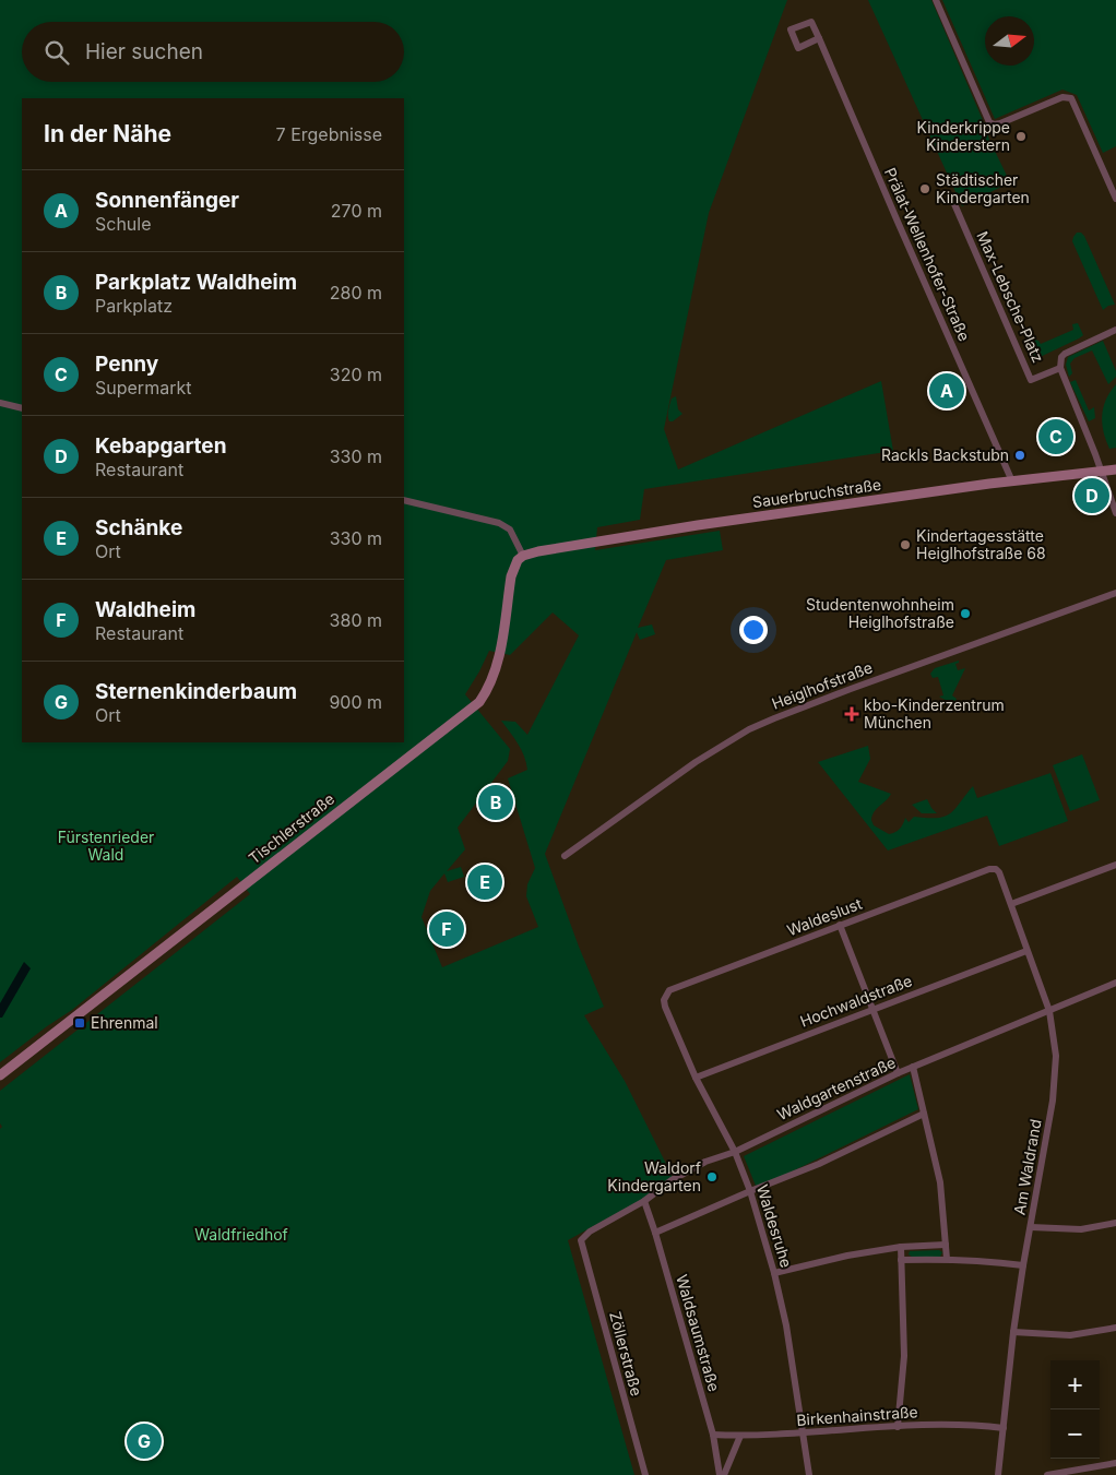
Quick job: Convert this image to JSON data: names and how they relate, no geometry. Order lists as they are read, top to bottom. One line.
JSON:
{"streets":{"street":["Prälat-Wellenhofer-Straße","Max-Lebsche-Platz","Sauerbruchstraße","Heiglhofstraße","Tischlerstraße","Waldeslust","Hochwaldstraße","Waldgartenstraße","Am Waldrand","Waldesruhe","Waldsaumstraße","Zöllerstraße","Birkenhainstraße"]},"crossings":[["Prälat-Wellenhofer-Straße","Sauerbruchstraße"],["Max-Lebsche-Platz","Sauerbruchstraße"],["Sauerbruchstraße","Tischlerstraße"],["Waldeslust","Am Waldrand"],["Waldeslust","Waldesruhe"],["Hochwaldstraße","Am Waldrand"],["Hochwaldstraße","Waldesruhe"],["Waldgartenstraße","Am Waldrand"],["Waldgartenstraße","Waldesruhe"],["Waldgartenstraße","Waldsaumstraße"],["Waldgartenstraße","Zöllerstraße"],["Am Waldrand","Birkenhainstraße"],["Waldesruhe","Birkenhainstraße"],["Waldsaumstraße","Birkenhainstraße"]],"parks":["Fürstenrieder Wald","Waldfriedhof"],"places":{"other":["Kinderkrippe Kinderstern","Städtischer Kindergarten","Rackls Backstubn","Kindertagesstätte Heiglhofstraße 68","Studentenwohnheim Heiglhofstraße","Waldorf Kindergarten"],"health":["kbo-Kinderzentrum München"],"transit":["Ehrenmal"]},"north":"right","page":{"search":"Hier suchen","heading":["In der Nähe","7 Ergebnisse"],"list":[{"mark":"A","name":"Sonnenfänger","note":"Schule","value":"270 m"},{"mark":"B","name":"Parkplatz Waldheim","note":"Parkplatz","value":"280 m"},{"mark":"C","name":"Penny","note":"Supermarkt","value":"320 m"},{"mark":"D","name":"Kebapgarten","note":"Restaurant","value":"330 m"},{"mark":"E","name":"Schänke","note":"Ort","value":"330 m"},{"mark":"F","name":"Waldheim","note":"Restaurant","value":"380 m"},{"mark":"G","name":"Sternenkinderbaum","note":"Ort","value":"900 m"}],"pins":["A","C","D","B","E","F","G"],"map_buttons":["+","−"]}}
